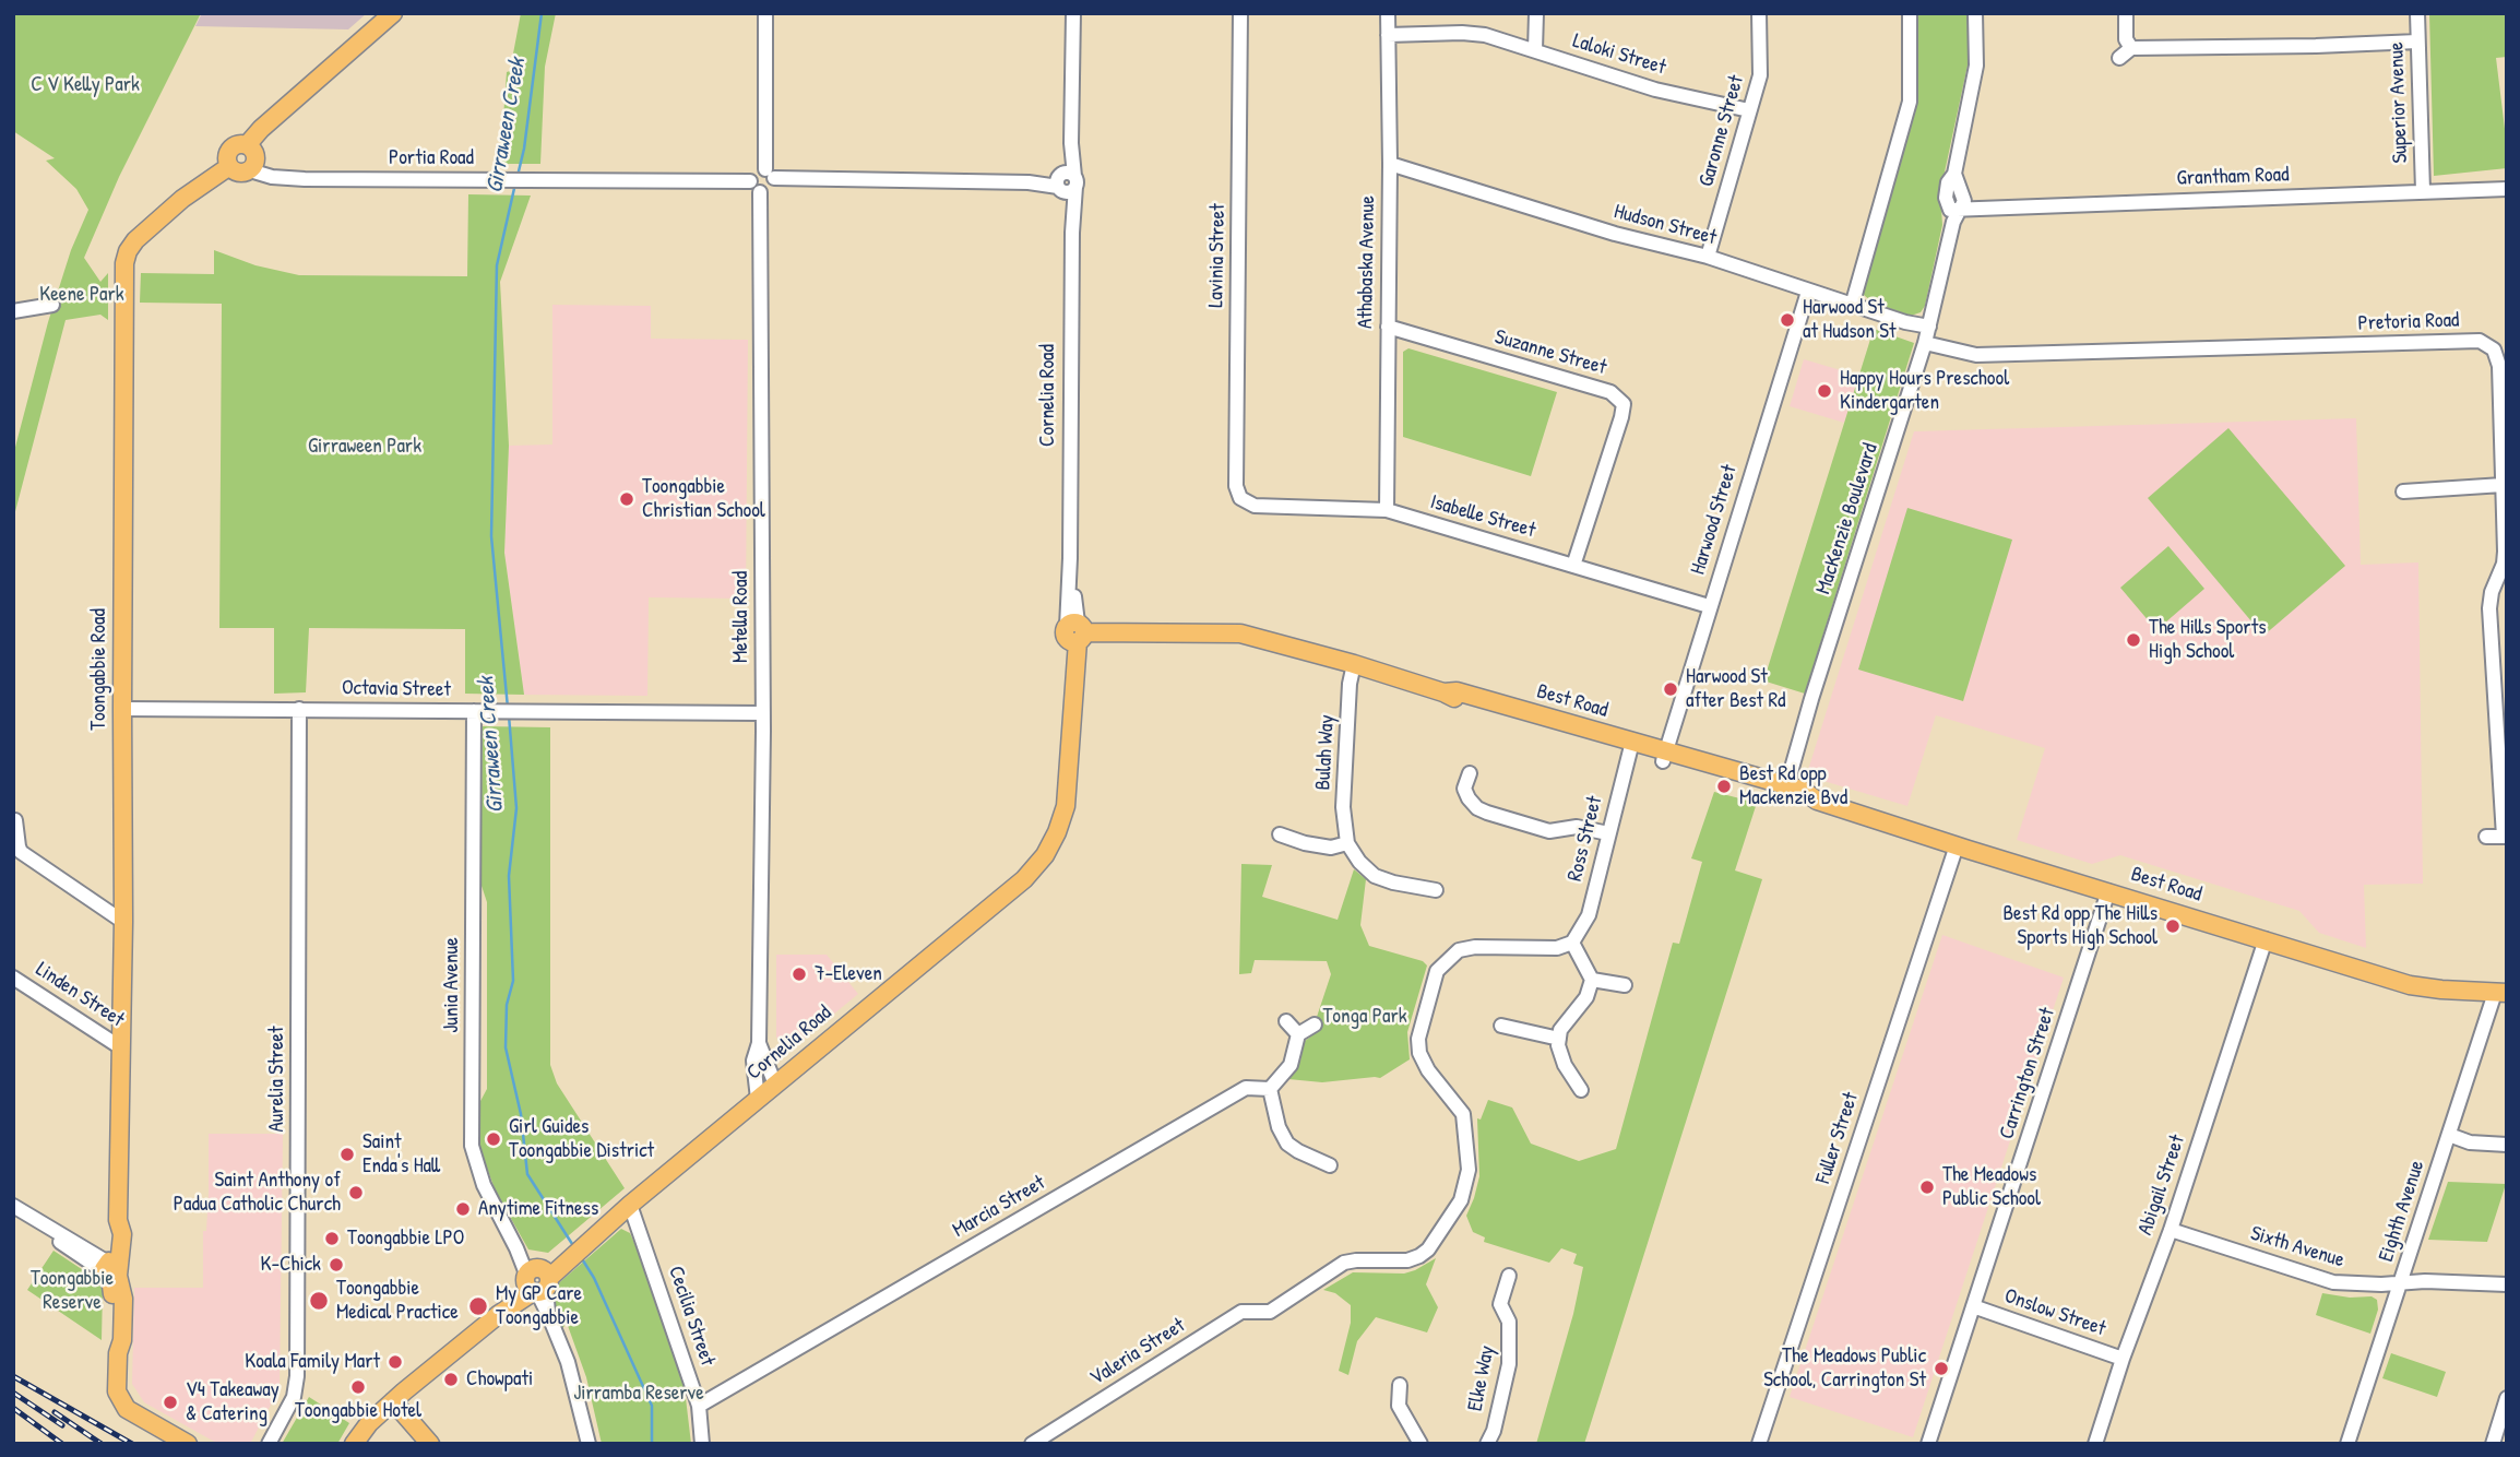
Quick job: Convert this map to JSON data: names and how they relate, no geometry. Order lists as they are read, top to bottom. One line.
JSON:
{"streets":{"main road":["Cornelia Road","Toongabbie Road","Best Road"],"street":["Laloki Street","Superior Avenue","Garonne Street","Portia Road","Grantham Road","Hudson Street","Lavinia Street","Athabaska Avenue","Pretoria Road","Suzanne Street","Isabelle Street","MacKenzie Boulevard","Harwood Street","Metella Road","Octavia Street","Bulah Way","Ross Street","Junia Avenue","Linden Street","Carrington Street","Aurelia Street","Fuller Street","Abigail Street","Marcia Street","Eighth Avenue","Sixth Avenue","Onslow Street","Cecilia Street","Valeria Street","Elke Way"]},"crossings":[["Laloki Street","Garonne Street"],["Laloki Street","Athabaska Avenue"],["Superior Avenue","Grantham Road"],["Garonne Street","Hudson Street"],["Portia Road","Metella Road"],["Portia Road","Toongabbie Road"],["Grantham Road","MacKenzie Boulevard"],["Hudson Street","Athabaska Avenue"],["Hudson Street","MacKenzie Boulevard"],["Hudson Street","Harwood Street"],["Lavinia Street","Isabelle Street"],["Athabaska Avenue","Suzanne Street"],["Athabaska Avenue","Isabelle Street"],["Pretoria Road","MacKenzie Boulevard"],["Suzanne Street","Isabelle Street"],["Cornelia Road","Metella Road"],["Cornelia Road","Best Road"],["Cornelia Road","Junia Avenue"],["Cornelia Road","Cecilia Street"],["Isabelle Street","Harwood Street"],["MacKenzie Boulevard","Best Road"],["Harwood Street","Best Road"],["Metella Road","Octavia Street"],["Toongabbie Road","Octavia Street"],["Toongabbie Road","Linden Street"],["Octavia Street","Junia Avenue"],["Octavia Street","Aurelia Street"],["Best Road","Bulah Way"],["Best Road","Ross Street"],["Best Road","Carrington Street"],["Best Road","Fuller Street"],["Best Road","Abigail Street"],["Best Road","Eighth Avenue"],["Ross Street","Valeria Street"],["Carrington Street","Onslow Street"],["Abigail Street","Sixth Avenue"],["Abigail Street","Onslow Street"],["Marcia Street","Cecilia Street"],["Eighth Avenue","Sixth Avenue"]],"water":["Girraween Creek"],"parks":["C V Kelly Park","Keene Park","Girraween Park","Tonga Park","Toongabbie Reserve","Jirramba Reserve"],"places":["Harwood St at Hudson St","Happy Hours Preschool Kindergarten","Toongabbie Christian School","The Hills Sports High School","Harwood St after Best Rd","Best Rd opp Mackenzie Bvd","Best Rd opp The Hills Sports High School","7-Eleven","Girl Guides Toongabbie District","Saint Enda's Hall","The Meadows Public School","Saint Anthony of Padua Catholic Church","Anytime Fitness","Toongabbie LPO","K-Chick","Toongabbie Medical Practice","My GP Care Toongabbie","Koala Family Mart","The Meadows Public School, Carrington St","Chowpati","Toongabbie Hotel","V4 Takeaway & Catering"]}
